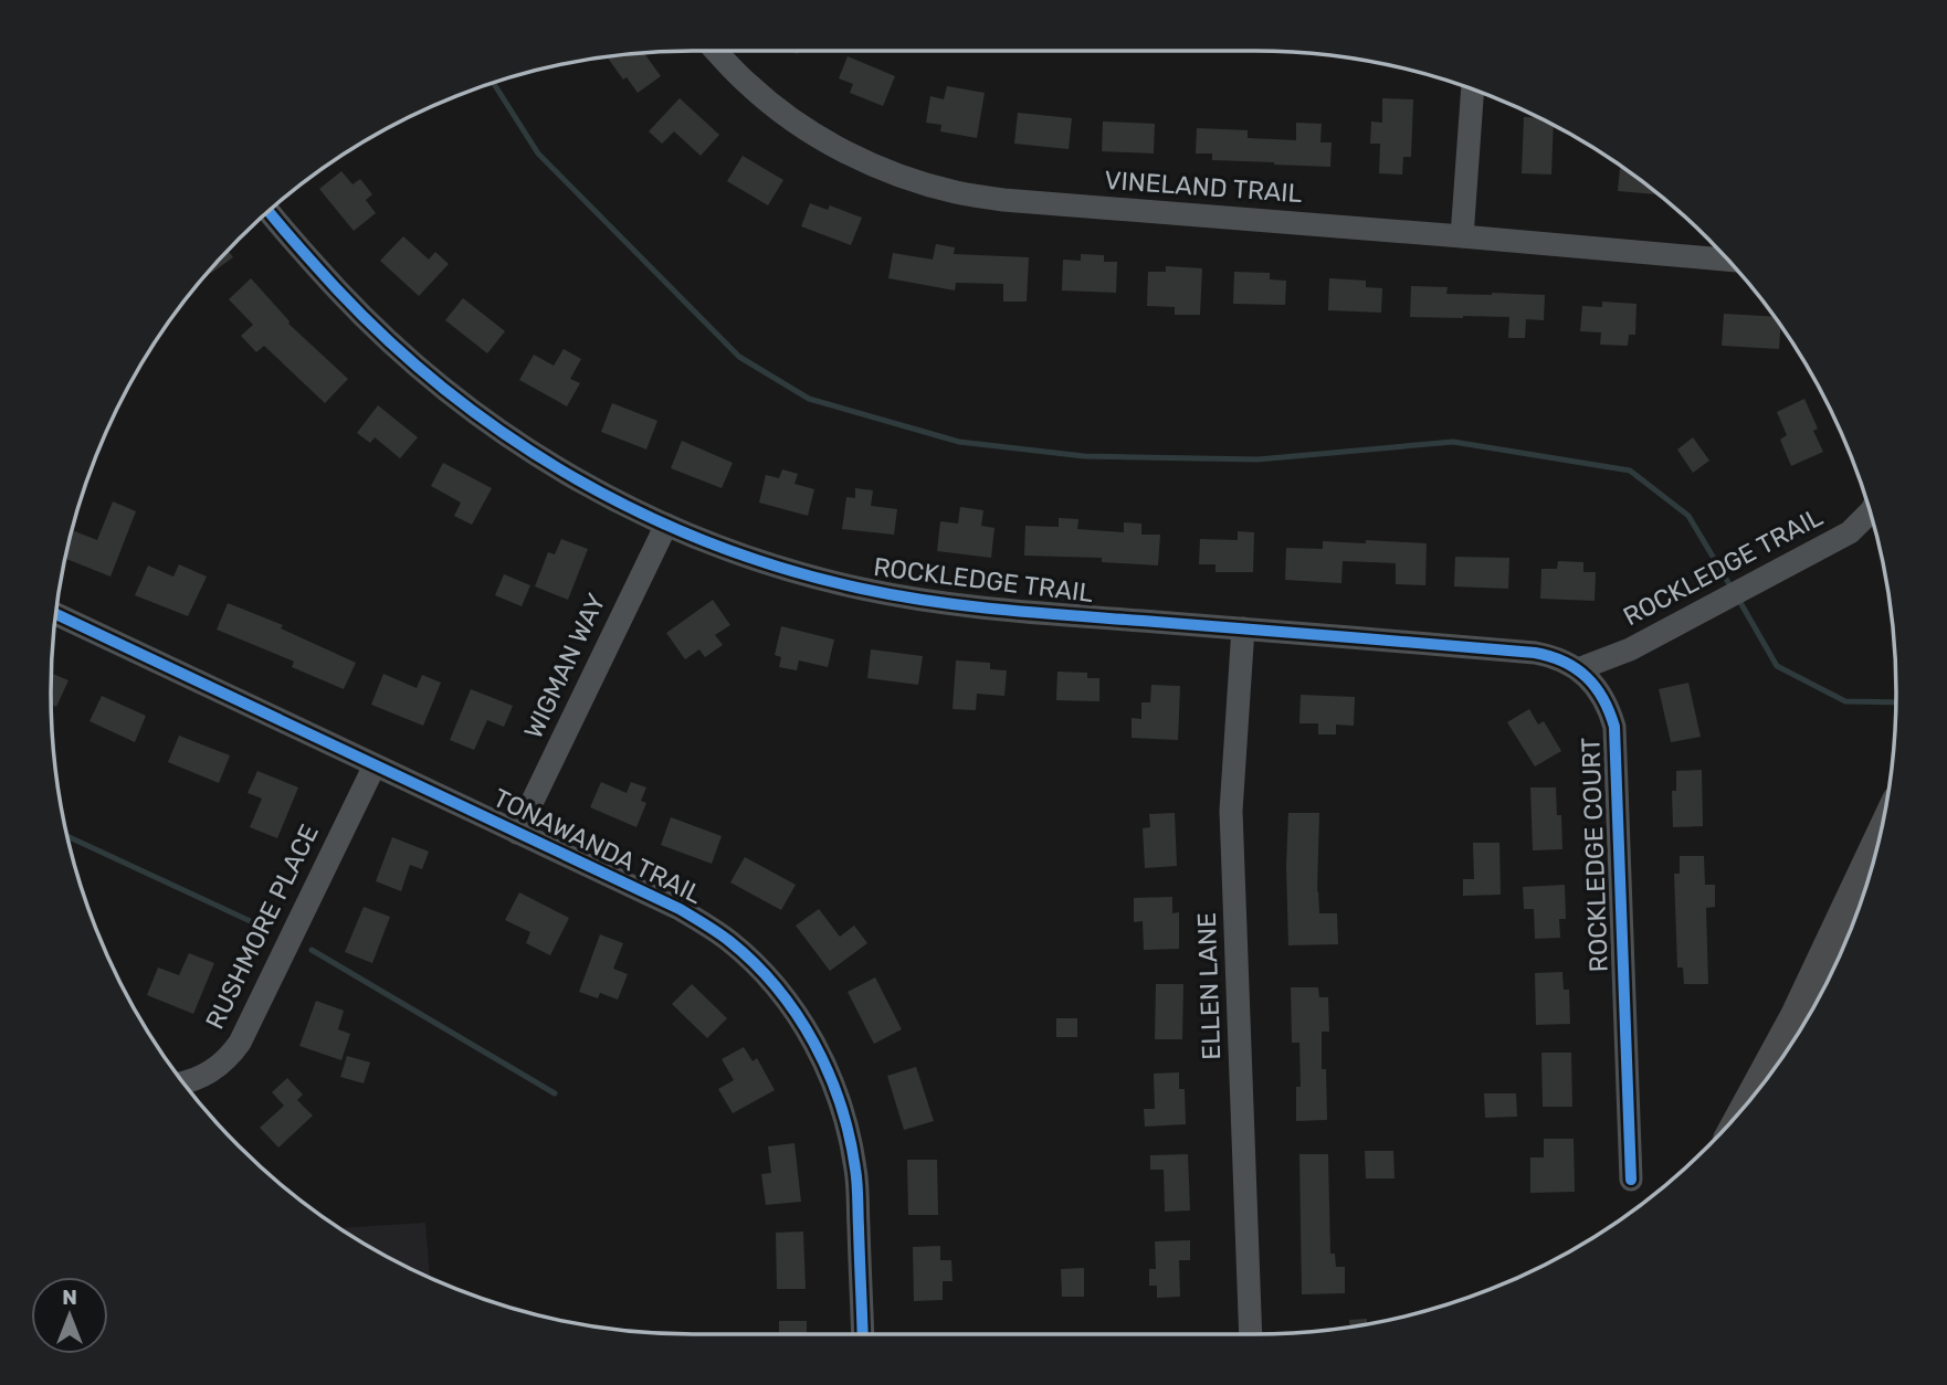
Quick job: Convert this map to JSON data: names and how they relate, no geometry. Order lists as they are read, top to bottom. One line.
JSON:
{"streets":{"street":["VINELAND TRAIL","ROCKLEDGE TRAIL","WIGMAN WAY","TONAWANDA TRAIL","ROCKLEDGE COURT","RUSHMORE PLACE","ELLEN LANE"]},"crossings":[["ROCKLEDGE TRAIL","WIGMAN WAY"],["ROCKLEDGE TRAIL","ROCKLEDGE COURT"],["ROCKLEDGE TRAIL","ELLEN LANE"],["WIGMAN WAY","TONAWANDA TRAIL"],["TONAWANDA TRAIL","RUSHMORE PLACE"]],"north":"top"}
